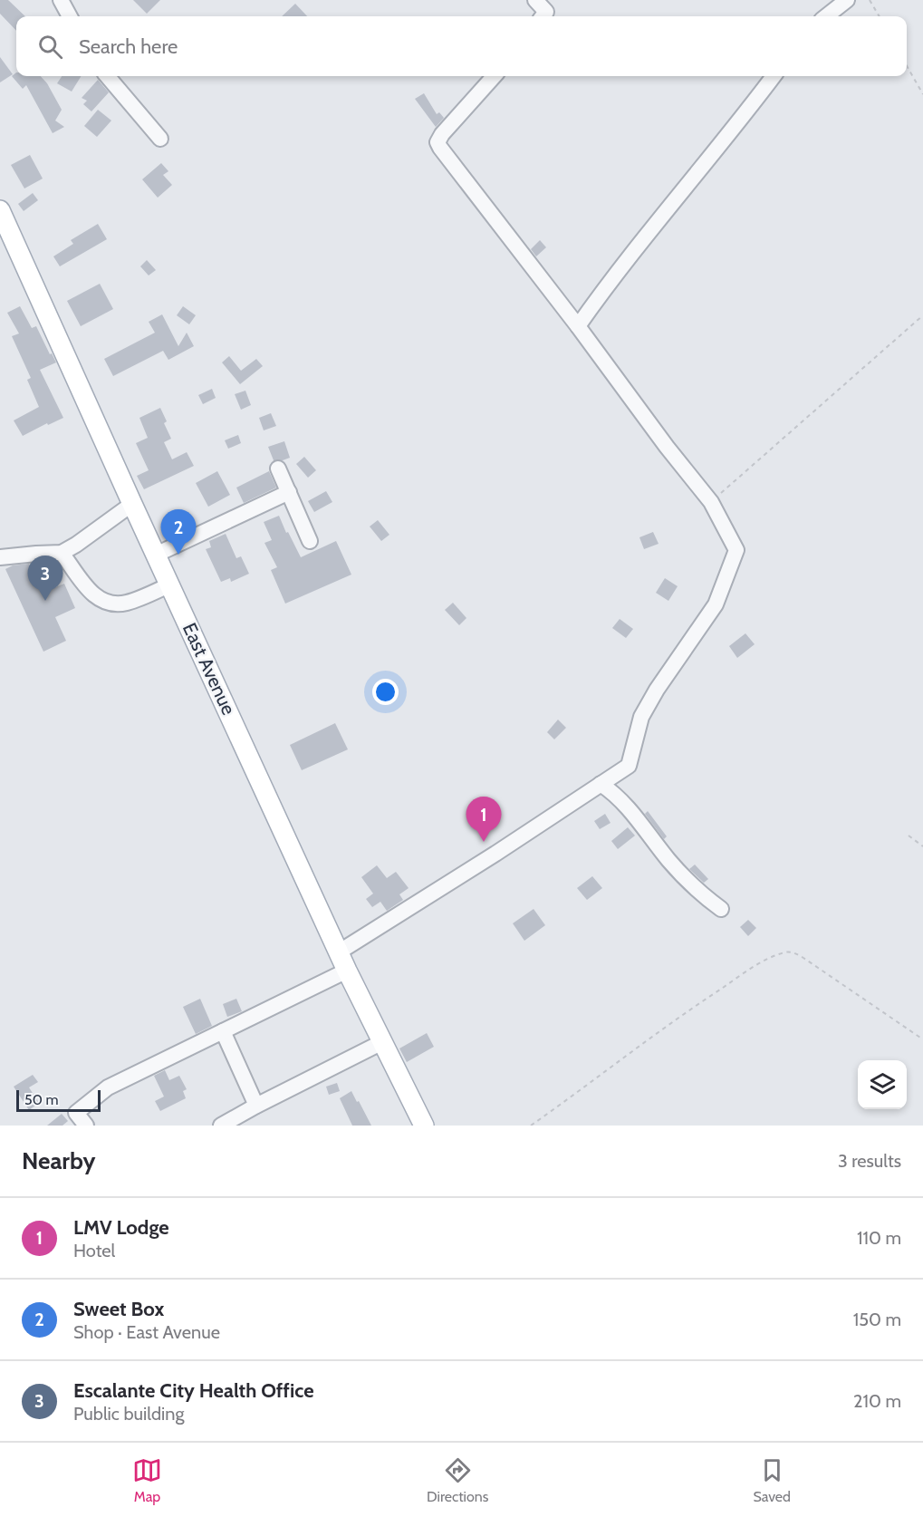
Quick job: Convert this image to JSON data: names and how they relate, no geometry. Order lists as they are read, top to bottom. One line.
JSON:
{"streets":{"main road":["East Avenue"]},"scale_bar":"50 m","page":{"search":"Search here","pins":["2","3","1"],"scale":"50 m","heading":["Nearby","3 results"],"list":[{"mark":"1","name":"LMV Lodge","note":"Hotel","value":"110 m"},{"mark":"2","name":"Sweet Box","note":"Shop · East Avenue","value":"150 m"},{"mark":"3","name":"Escalante City Health Office","note":"Public building","value":"210 m"}],"nav":["Map","Directions","Saved"]}}
